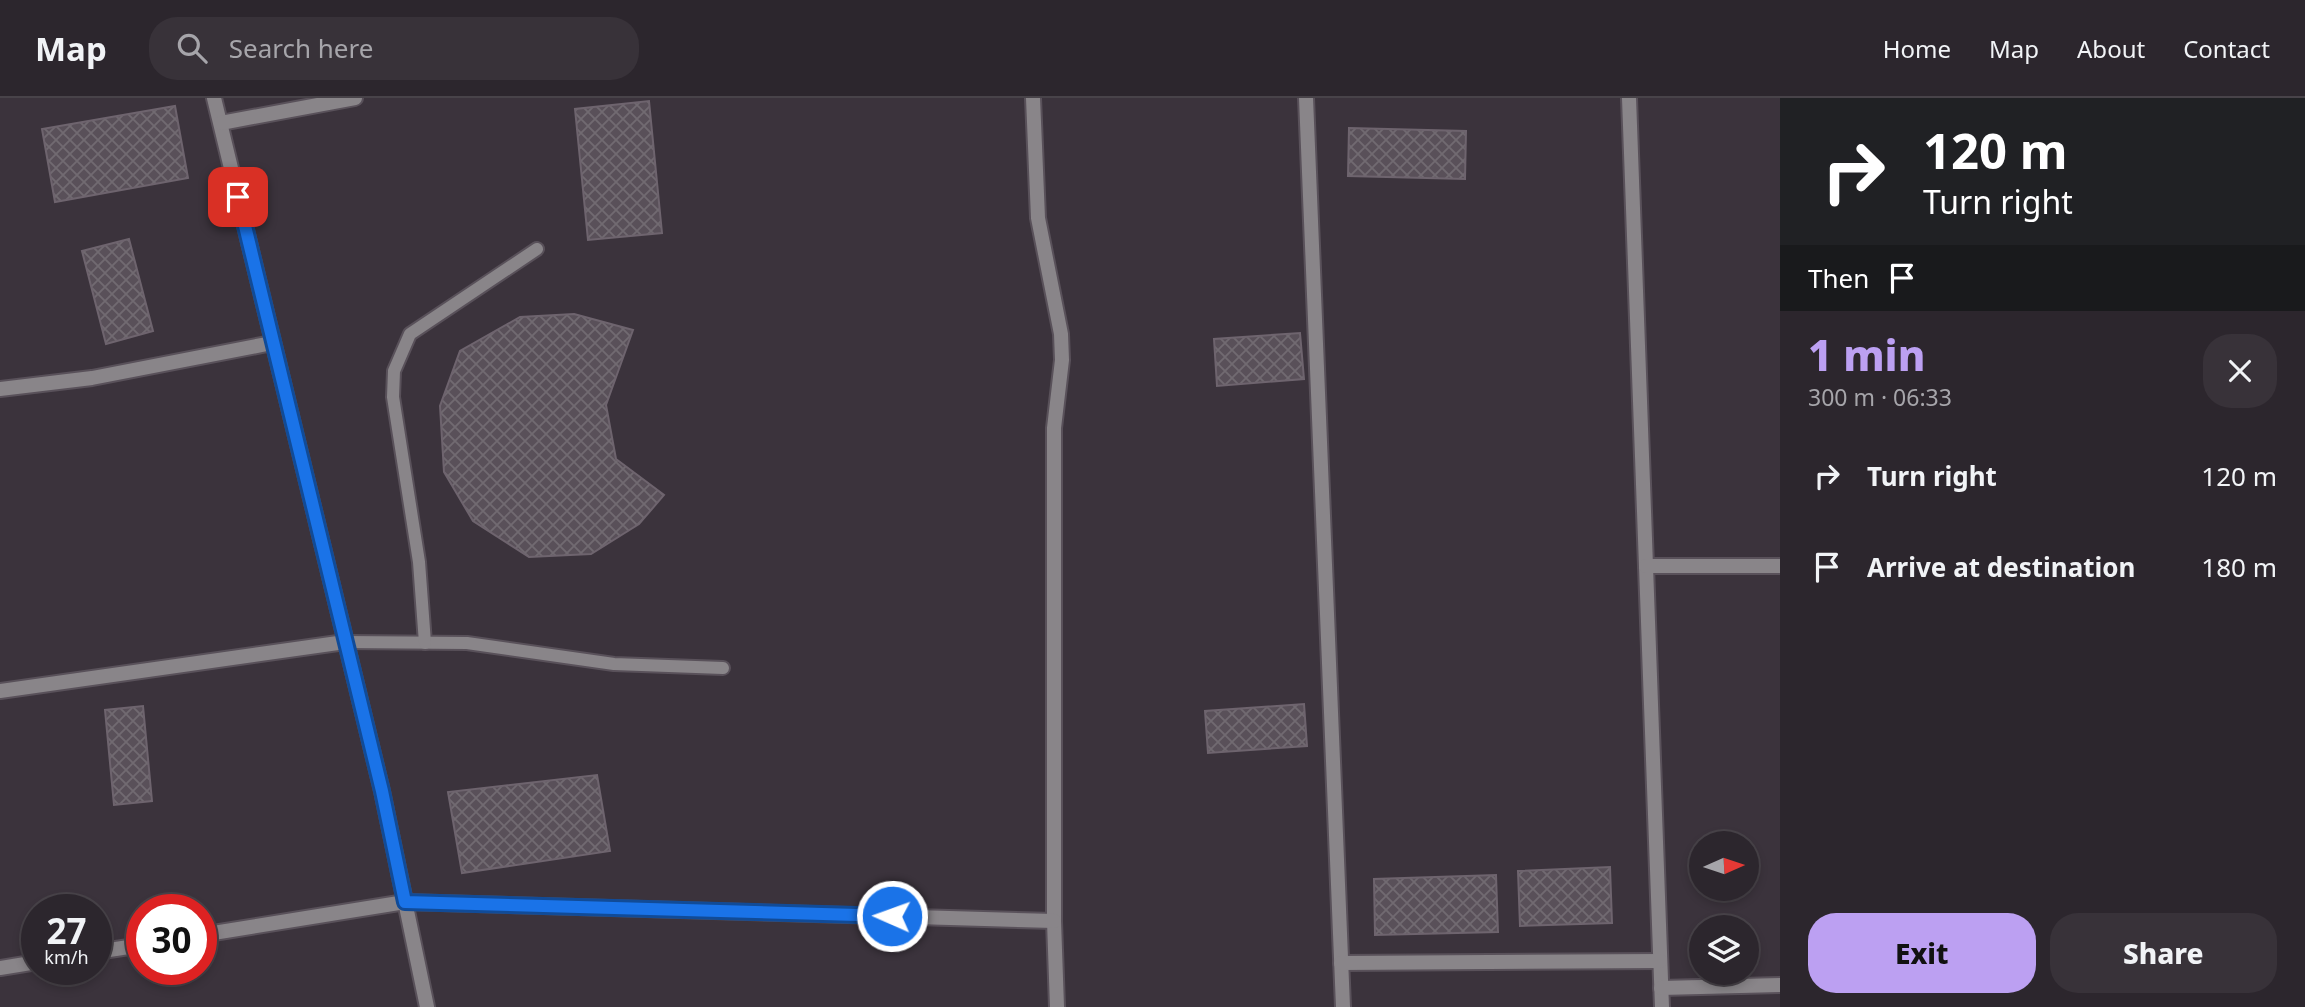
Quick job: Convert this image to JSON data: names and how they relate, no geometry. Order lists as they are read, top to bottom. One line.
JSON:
{"north":"right","page":{"header":"Map","search":"Search here","nav":["Home","Map","About","Contact"],"turn":["120 m","Turn right"],"then":"Then","heading":["1 min","300 m · 06:33"],"list":[{"name":"Turn right","value":"120 m"},{"name":"Arrive at destination","value":"180 m"}],"speed":"27 km/h","limit":"30","buttons":["Exit","Share"]}}
